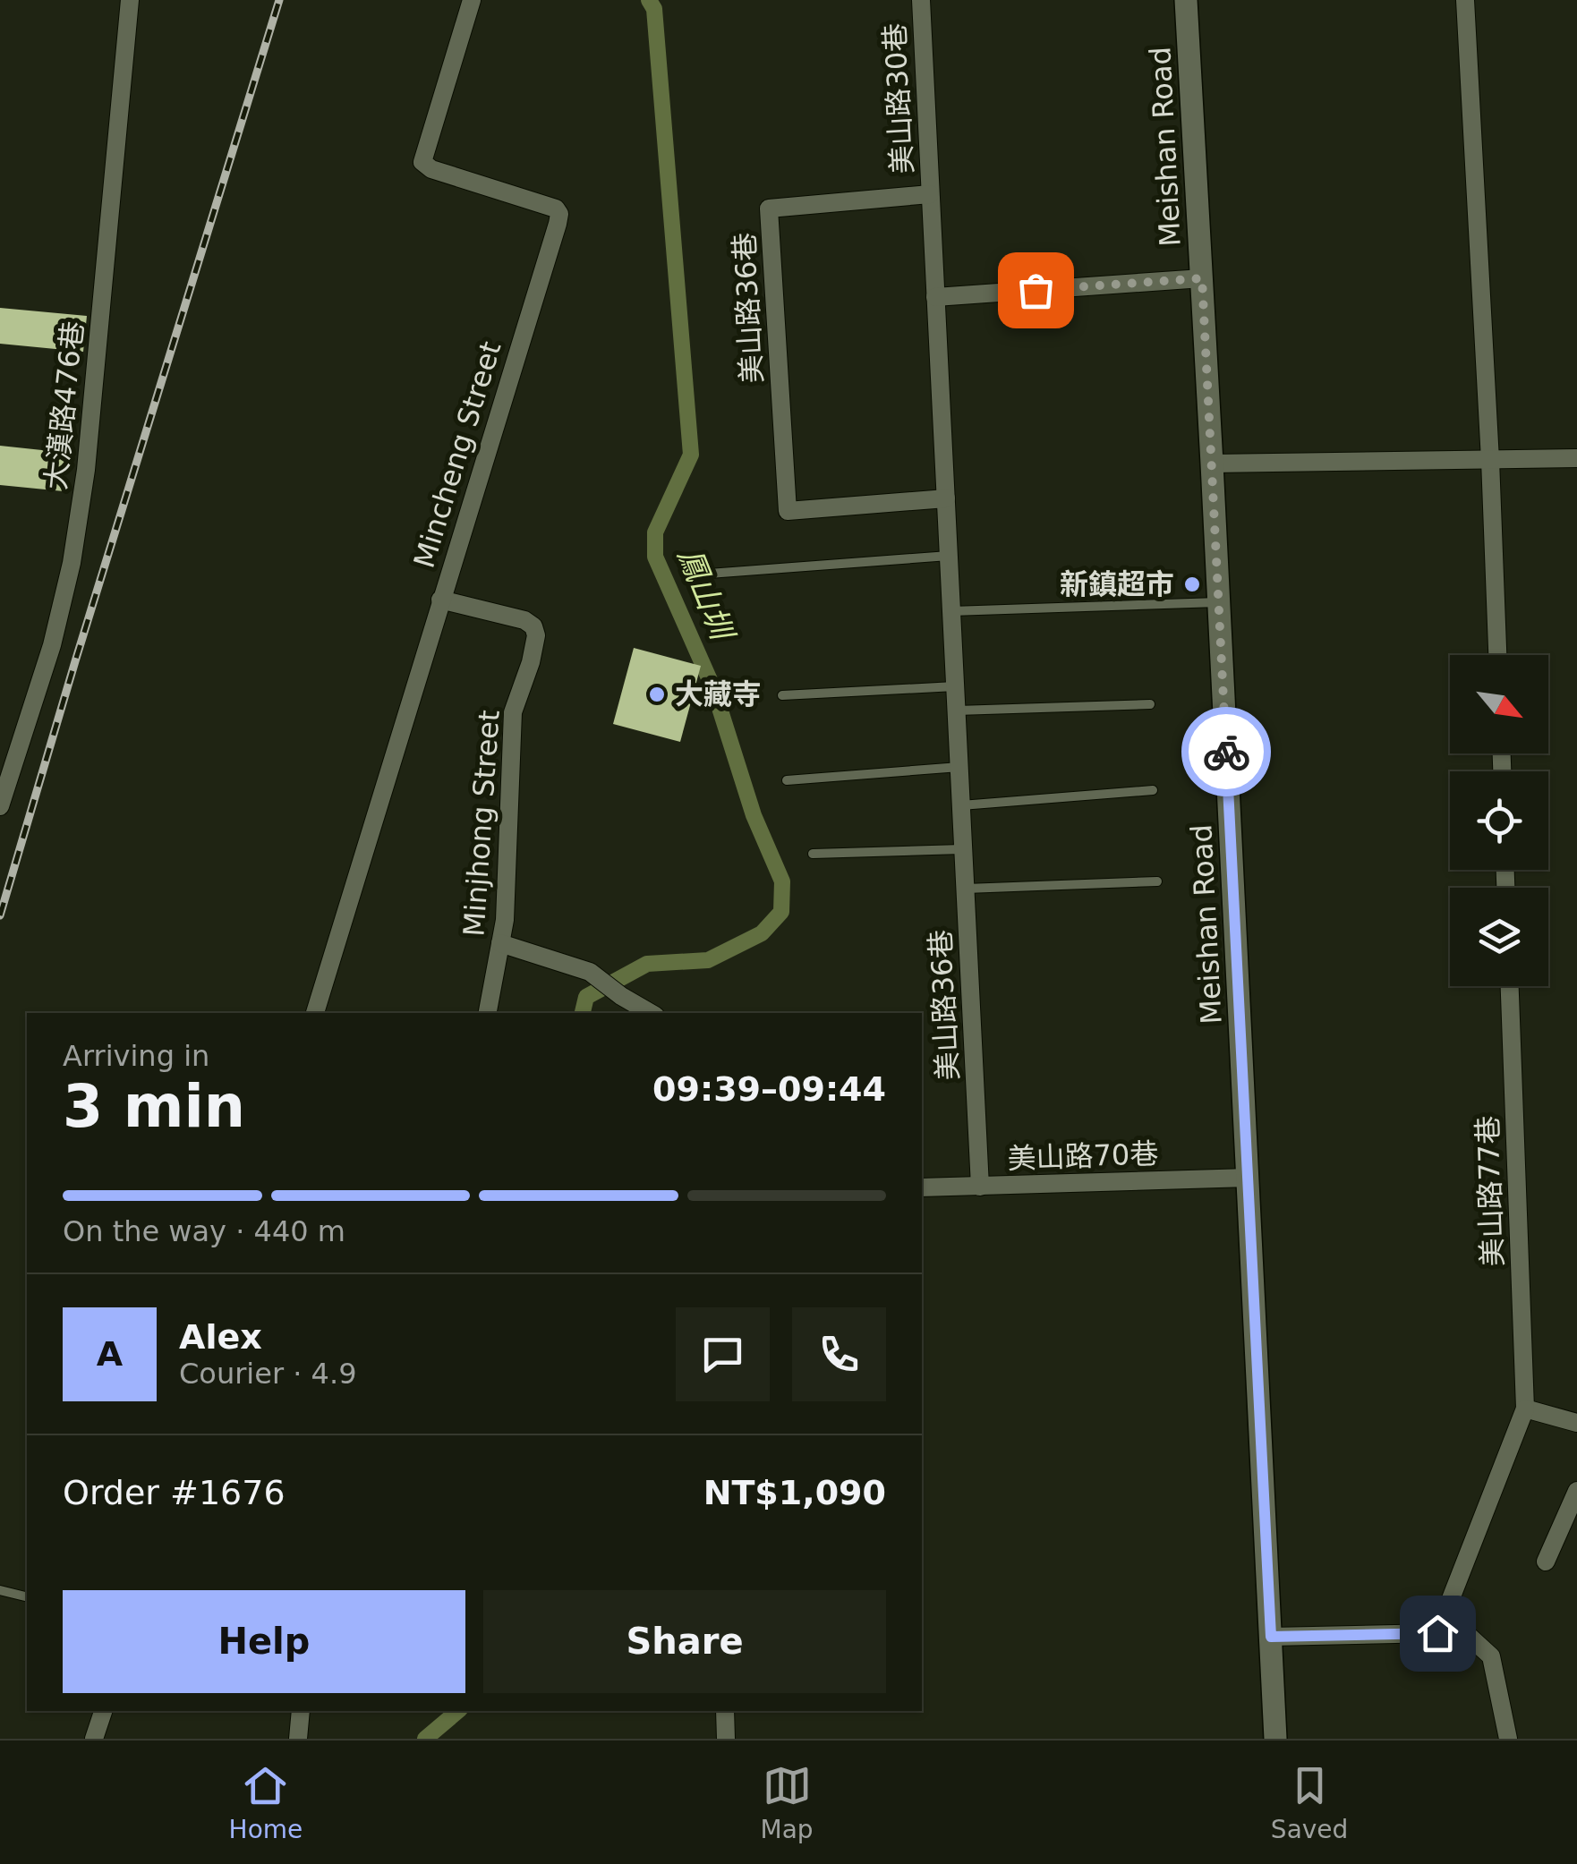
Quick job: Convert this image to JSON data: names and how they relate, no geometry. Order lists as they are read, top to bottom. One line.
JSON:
{"streets":{"street":["美山路30巷","Meishan Road","美山路36巷","大漢路476巷","Mincheng Street","Minjhong Street","美山路70巷","美山路77巷"]},"crossings":[["美山路30巷","美山路36巷"],["Meishan Road","美山路70巷"],["美山路36巷","美山路70巷"],["Mincheng Street","Minjhong Street"]],"water":["鳳山圳"],"places":["新鎮超市","大藏寺"],"north":"bottom right","page":{"heading":["3 min","Arriving in","09:39–09:44"],"panel":["Alex","Courier · 4.9","Order #1676","NT$1,090"],"bar":"On the way · 440 m","round":"A","buttons":["Help","Share"],"tabs":["Home","Map","Saved"]}}
